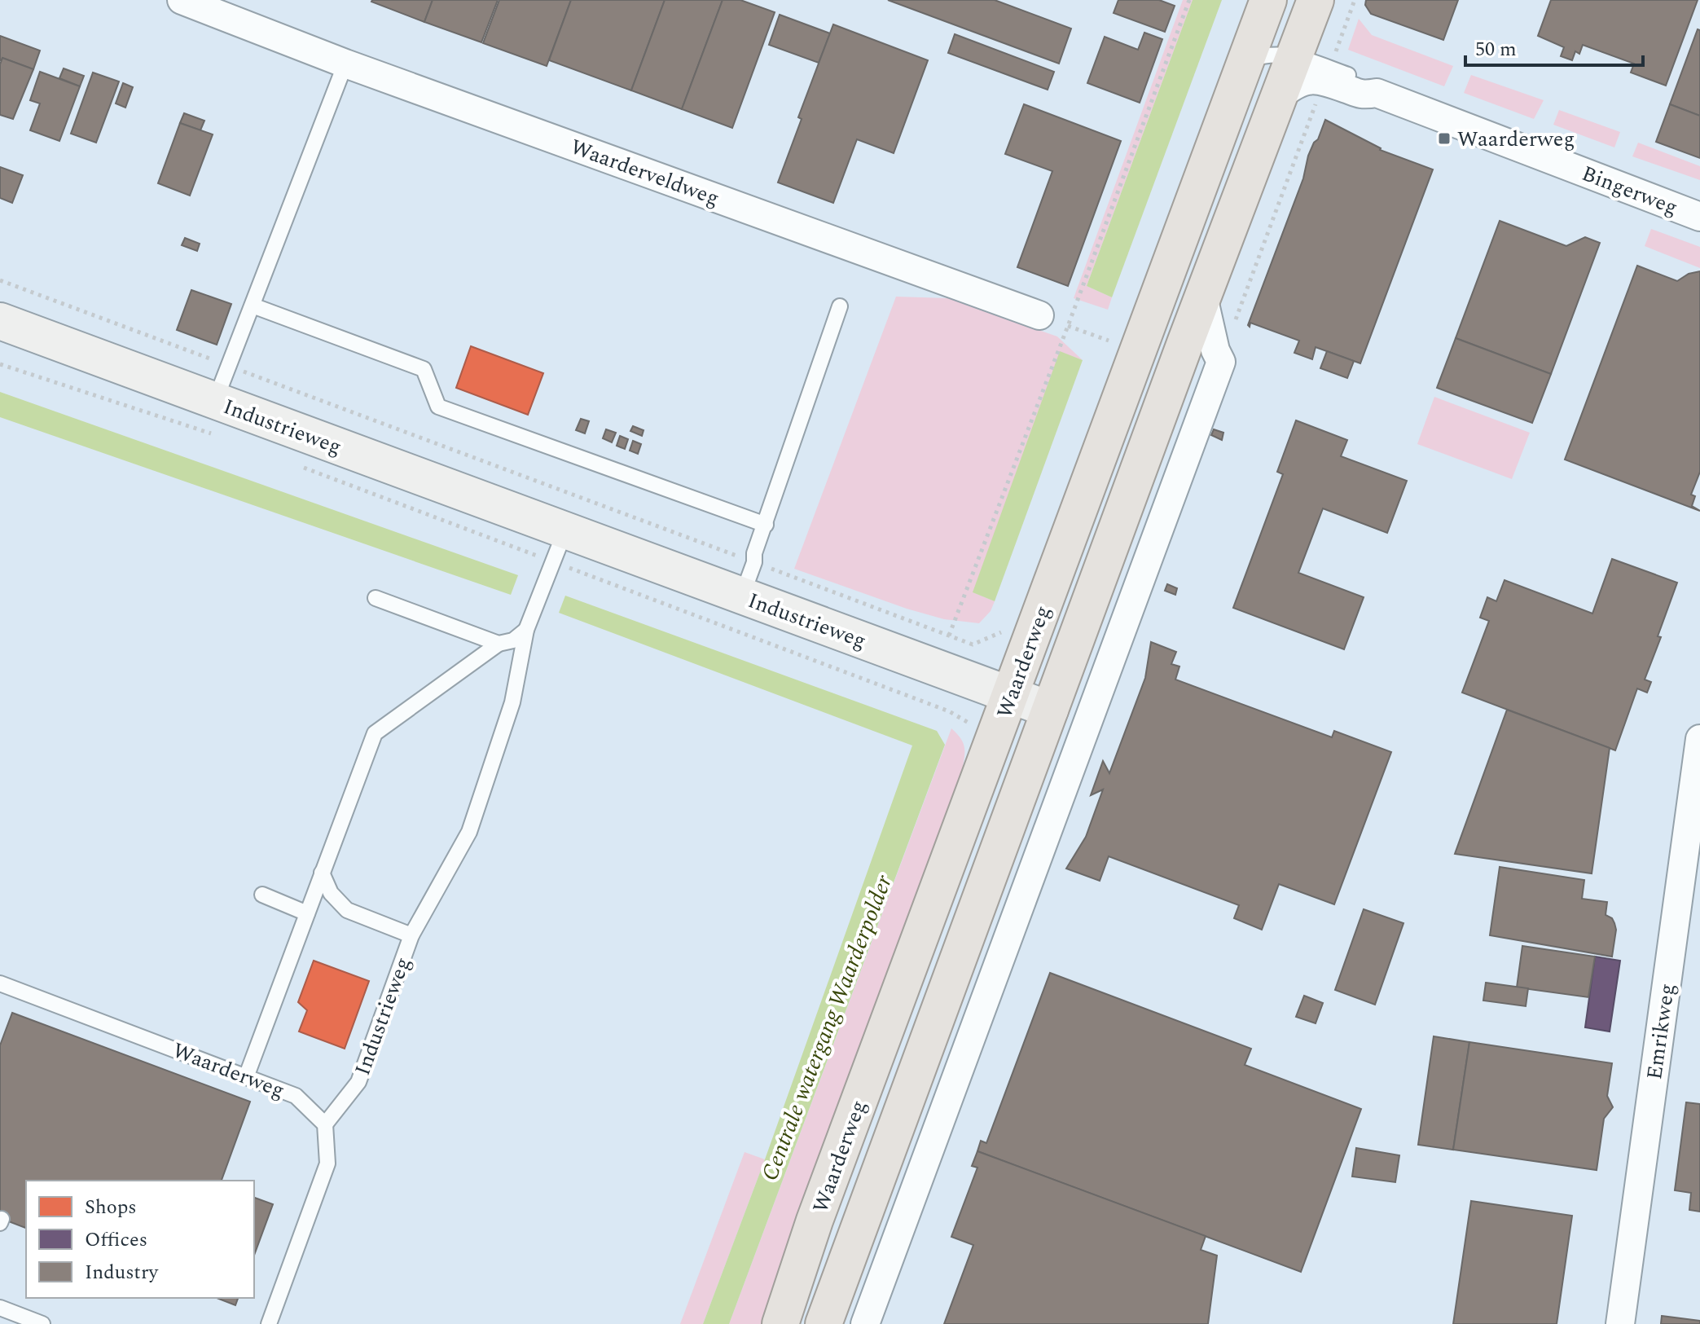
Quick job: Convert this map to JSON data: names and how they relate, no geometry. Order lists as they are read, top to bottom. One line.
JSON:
{"streets":{"main road":["Waarderweg"],"street":["Waarderveldweg","Bingerweg","Industrieweg","Emrikweg"]},"crossings":[["Bingerweg","Waarderweg"],["Industrieweg","Waarderweg"]],"water":["Centrale watergang Waarderpolder"],"places":{"transit":["Waarderweg"]},"legend":["Shops","Offices","Industry"],"scale_bar":"50 m"}
